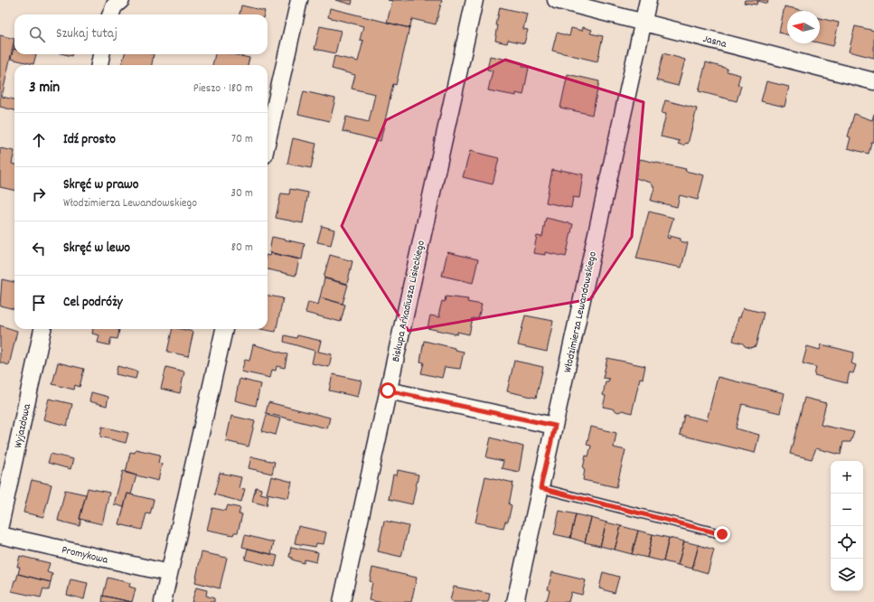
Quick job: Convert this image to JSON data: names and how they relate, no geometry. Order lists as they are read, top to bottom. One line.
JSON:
{"streets":{"street":["Jasna","Biskupa Arkadiusza Lisieckiego","Włodzimierza Lewandowskiego","Wyjazdowa","Promykowa"]},"crossings":[["Jasna","Włodzimierza Lewandowskiego"]],"north":"left","page":{"search":"Szukaj tutaj","heading":["3 min","Pieszo · 180 m"],"list":[["Idź prosto","70 m"],["Skręć w prawo","Włodzimierza Lewandowskiego","30 m"],["Skręć w lewo","80 m"],"Cel podróży"],"map_buttons":["+","−"]}}
